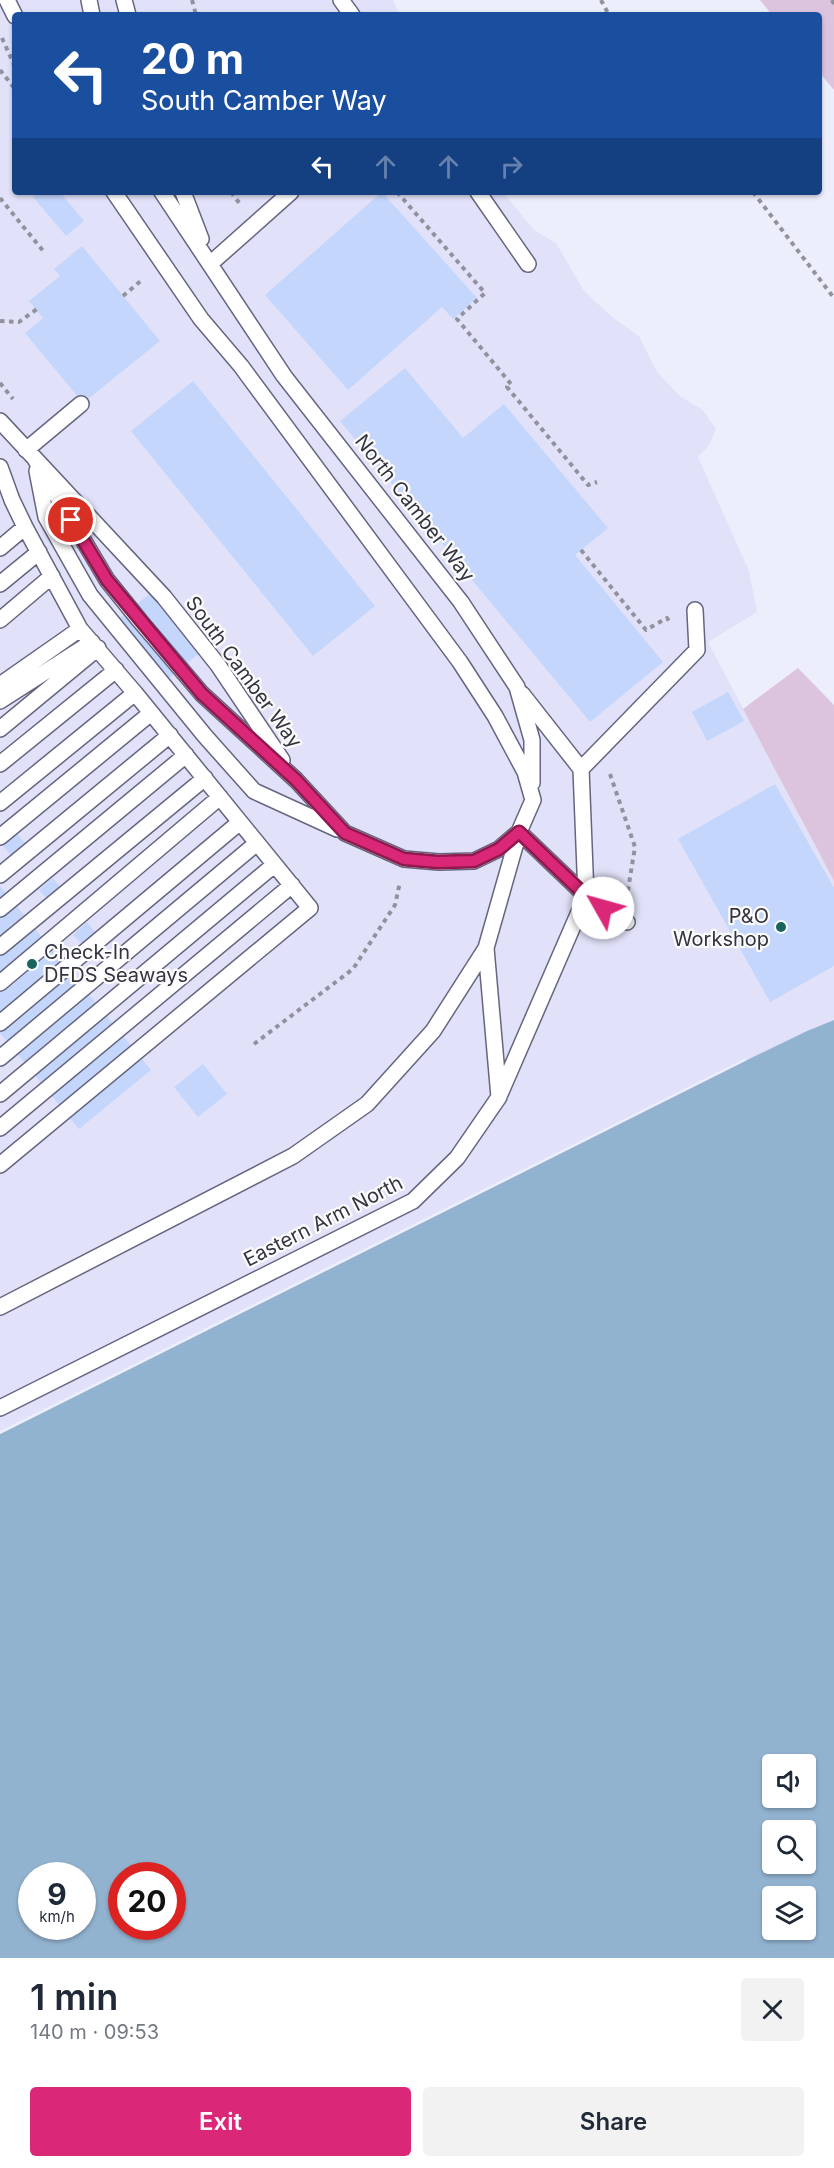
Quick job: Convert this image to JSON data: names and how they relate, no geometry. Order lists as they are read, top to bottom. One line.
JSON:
{"streets":{"lane":["North Camber Way","South Camber Way","Eastern Arm North"]},"crossings":[["North Camber Way","South Camber Way"]],"places":["P&O Workshop","Check-In DFDS Seaways"],"page":{"turn":["20 m","South Camber Way"],"speed":"9 km/h","limit":"20","heading":["1 min","140 m · 09:53"],"buttons":["Exit","Share"]}}
